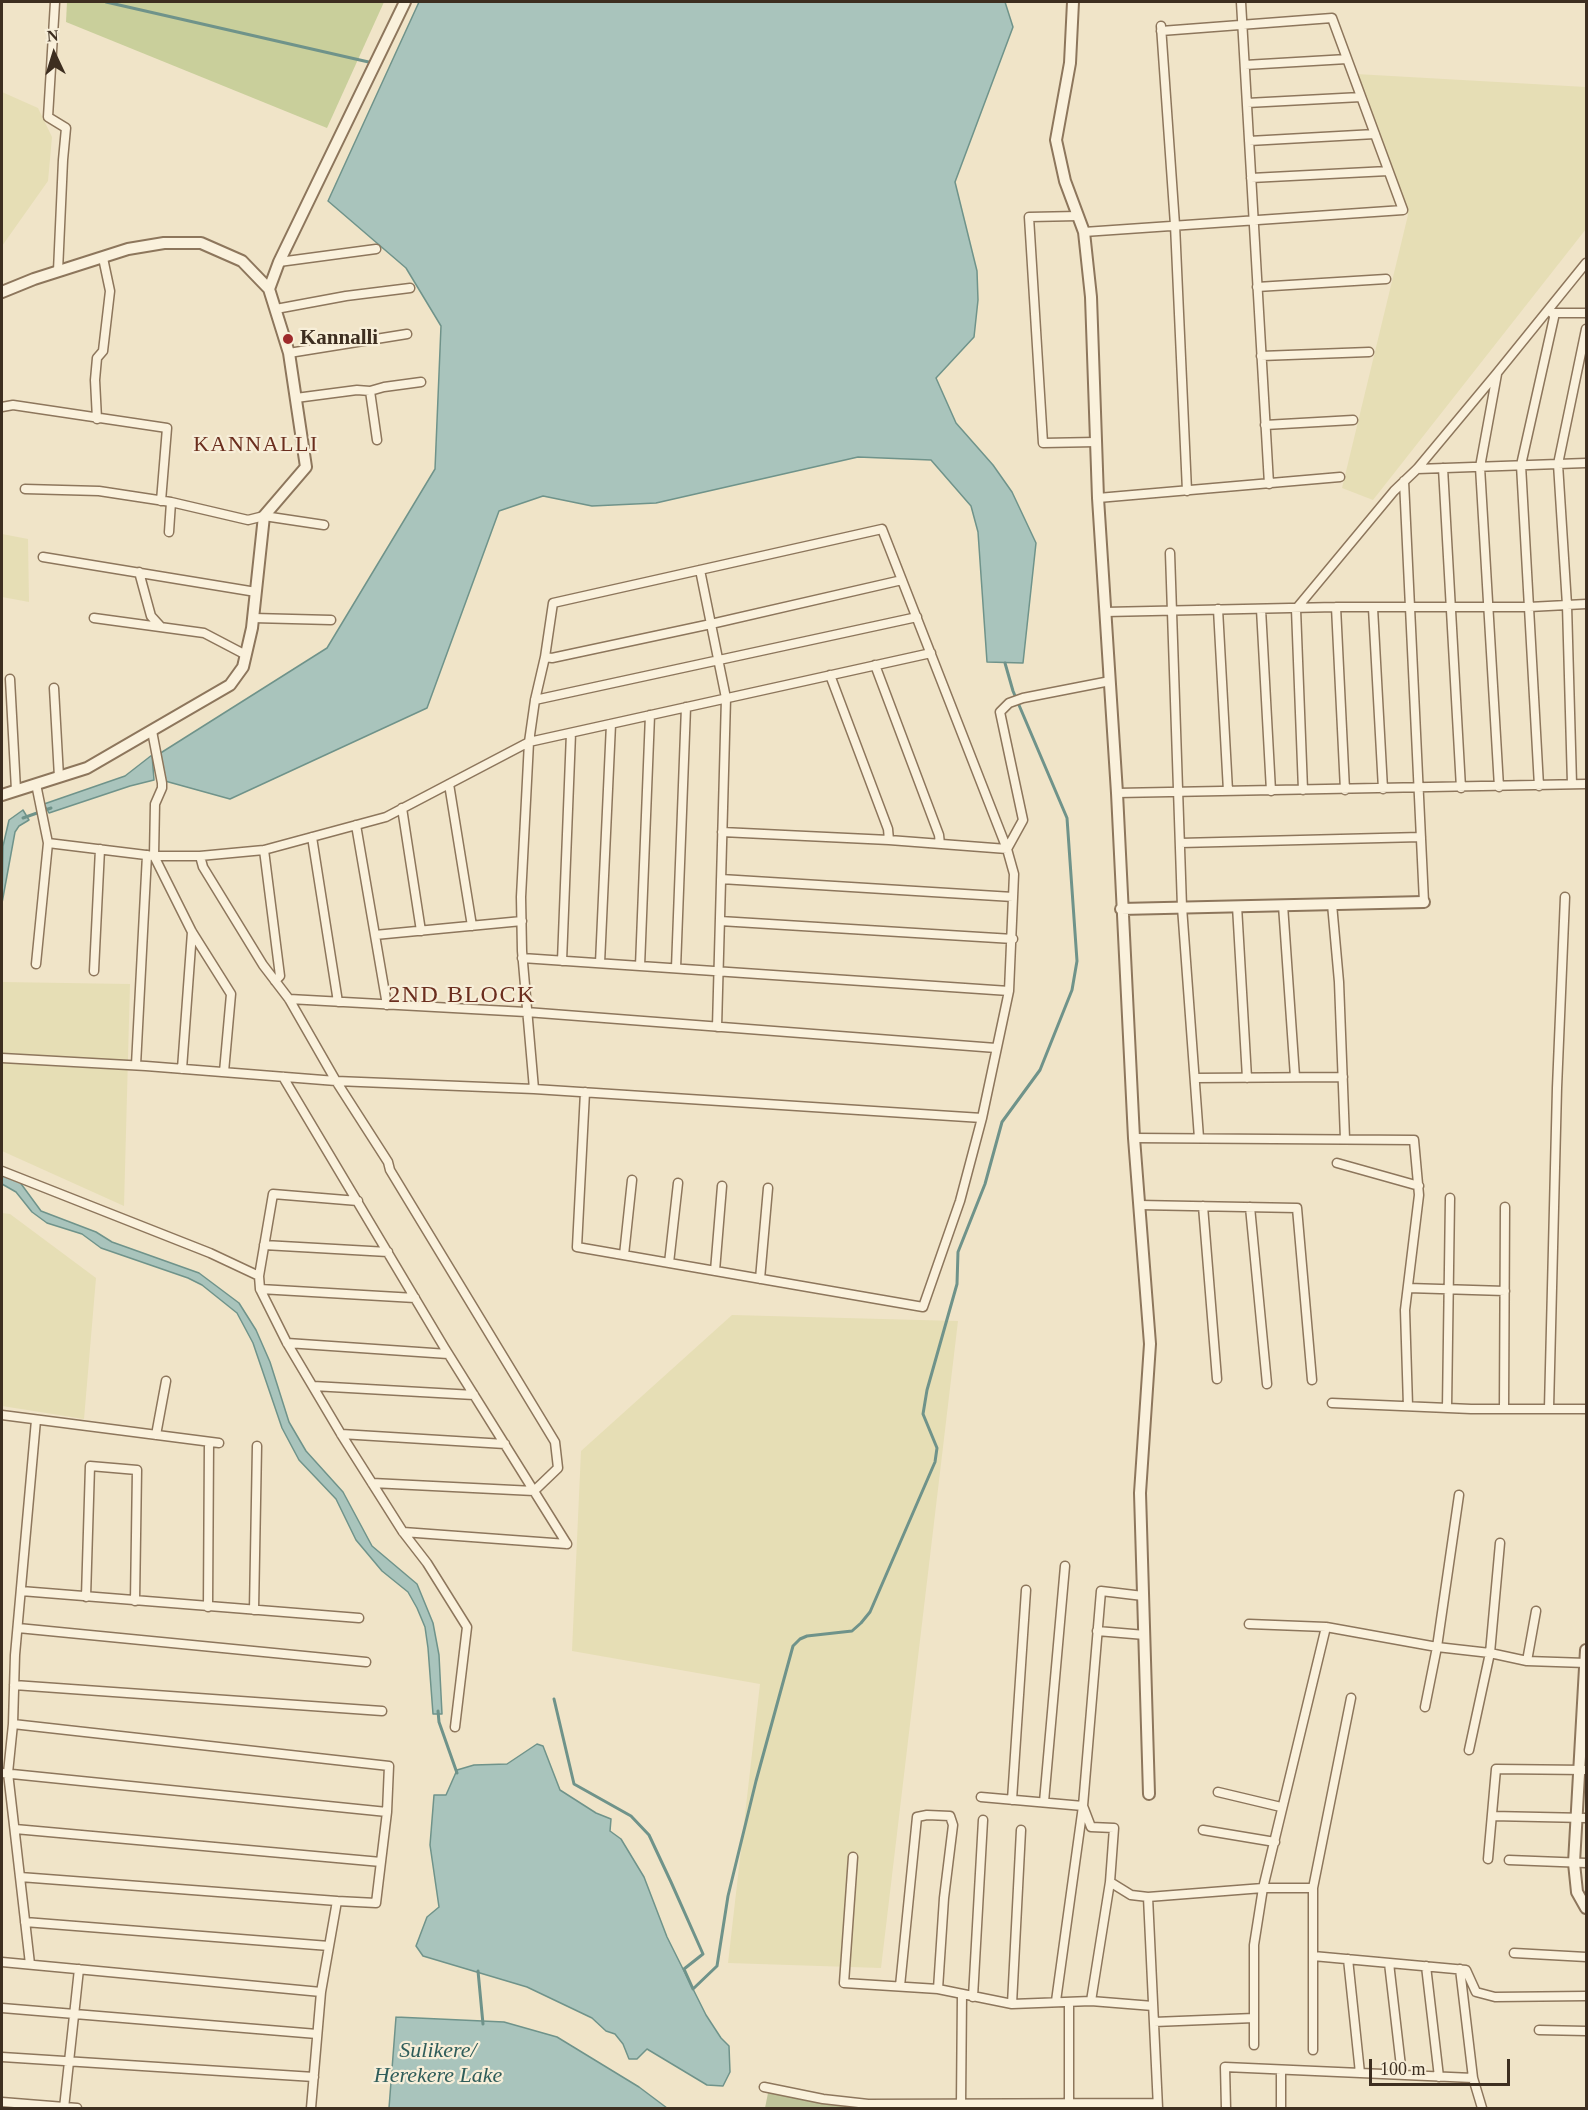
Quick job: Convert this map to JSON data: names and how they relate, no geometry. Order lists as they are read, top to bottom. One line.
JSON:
{"districts":["KANNALLI","2ND BLOCK"],"water":["Sulikere/ Herekere Lake"],"places":["Kannalli"],"scale_bar":"100 m","north":"top"}
